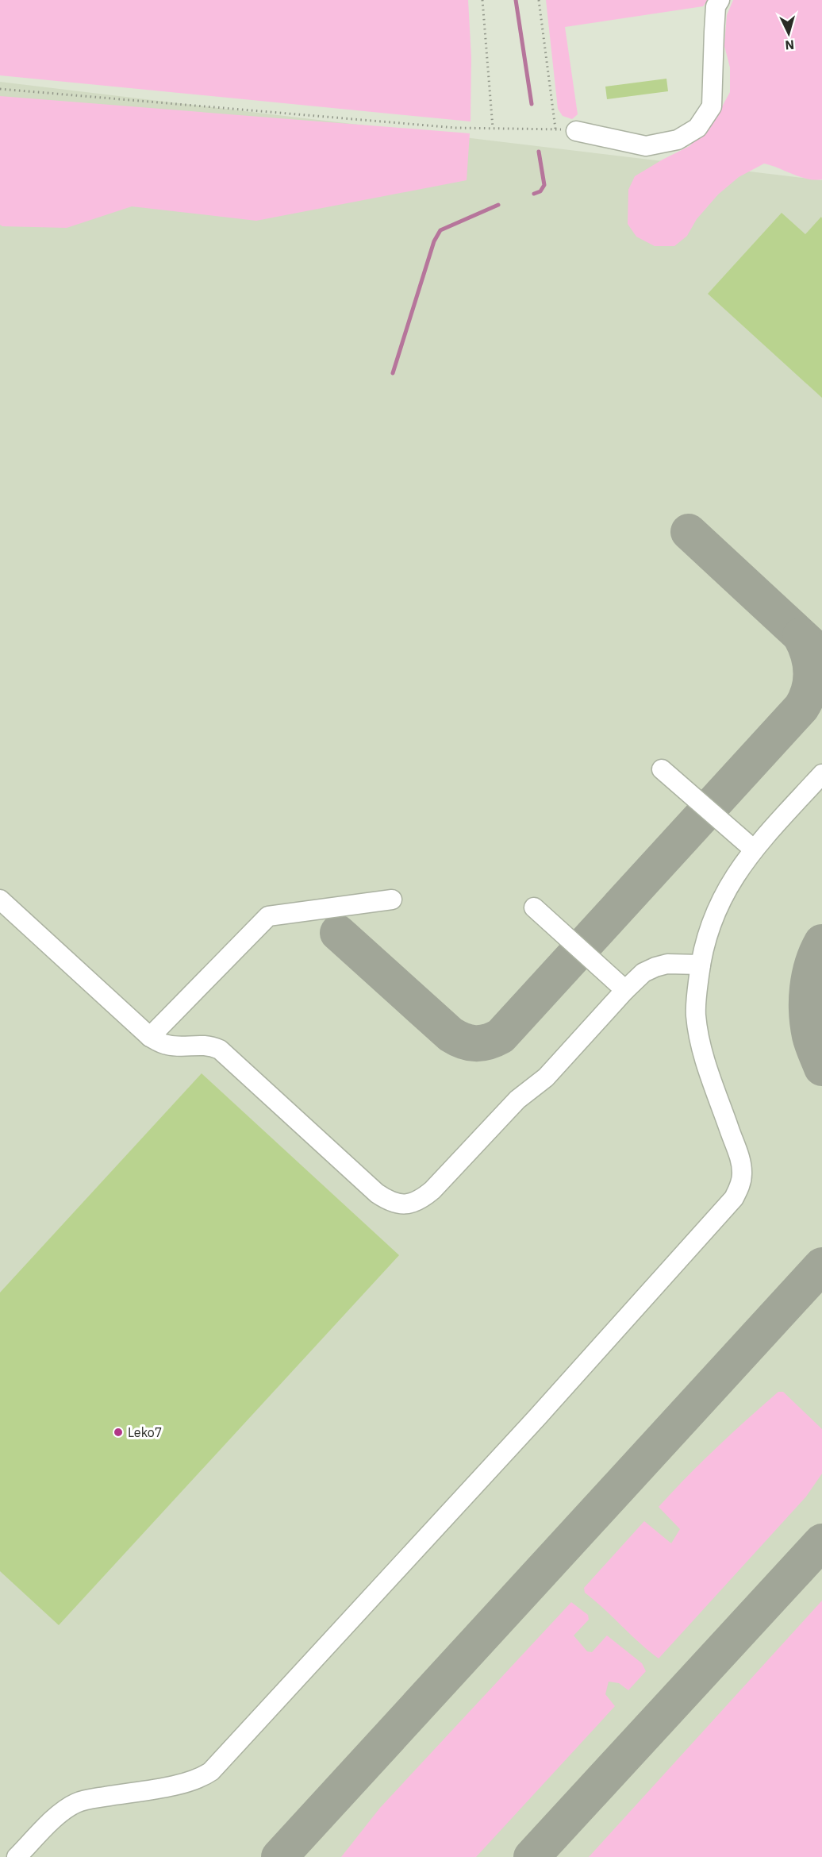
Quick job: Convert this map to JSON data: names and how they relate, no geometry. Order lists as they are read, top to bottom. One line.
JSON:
{"places":["Leko7"],"north":"bottom"}
